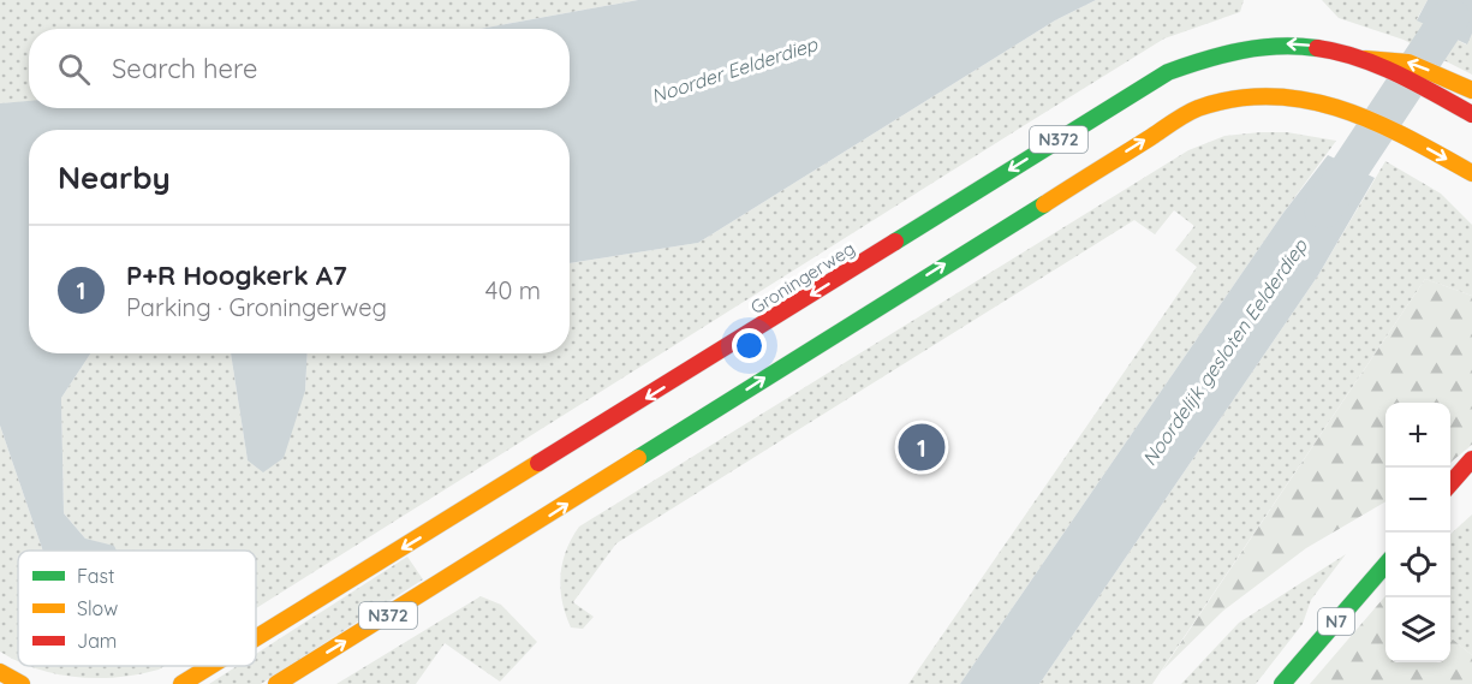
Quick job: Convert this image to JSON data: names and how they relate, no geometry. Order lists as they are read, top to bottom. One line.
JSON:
{"streets":{"main road":["N372","Groningerweg","N7"]},"water":["Noorder Eelderdiep","Noordelijk gesloten Eelderdiep"],"legend":["Fast","Slow","Jam"],"page":{"search":"Search here","heading":"Nearby","list":[{"mark":"1","name":"P+R Hoogkerk A7","note":"Parking · Groningerweg","value":"40 m"}],"map_buttons":["+","−"],"pins":"1"}}
